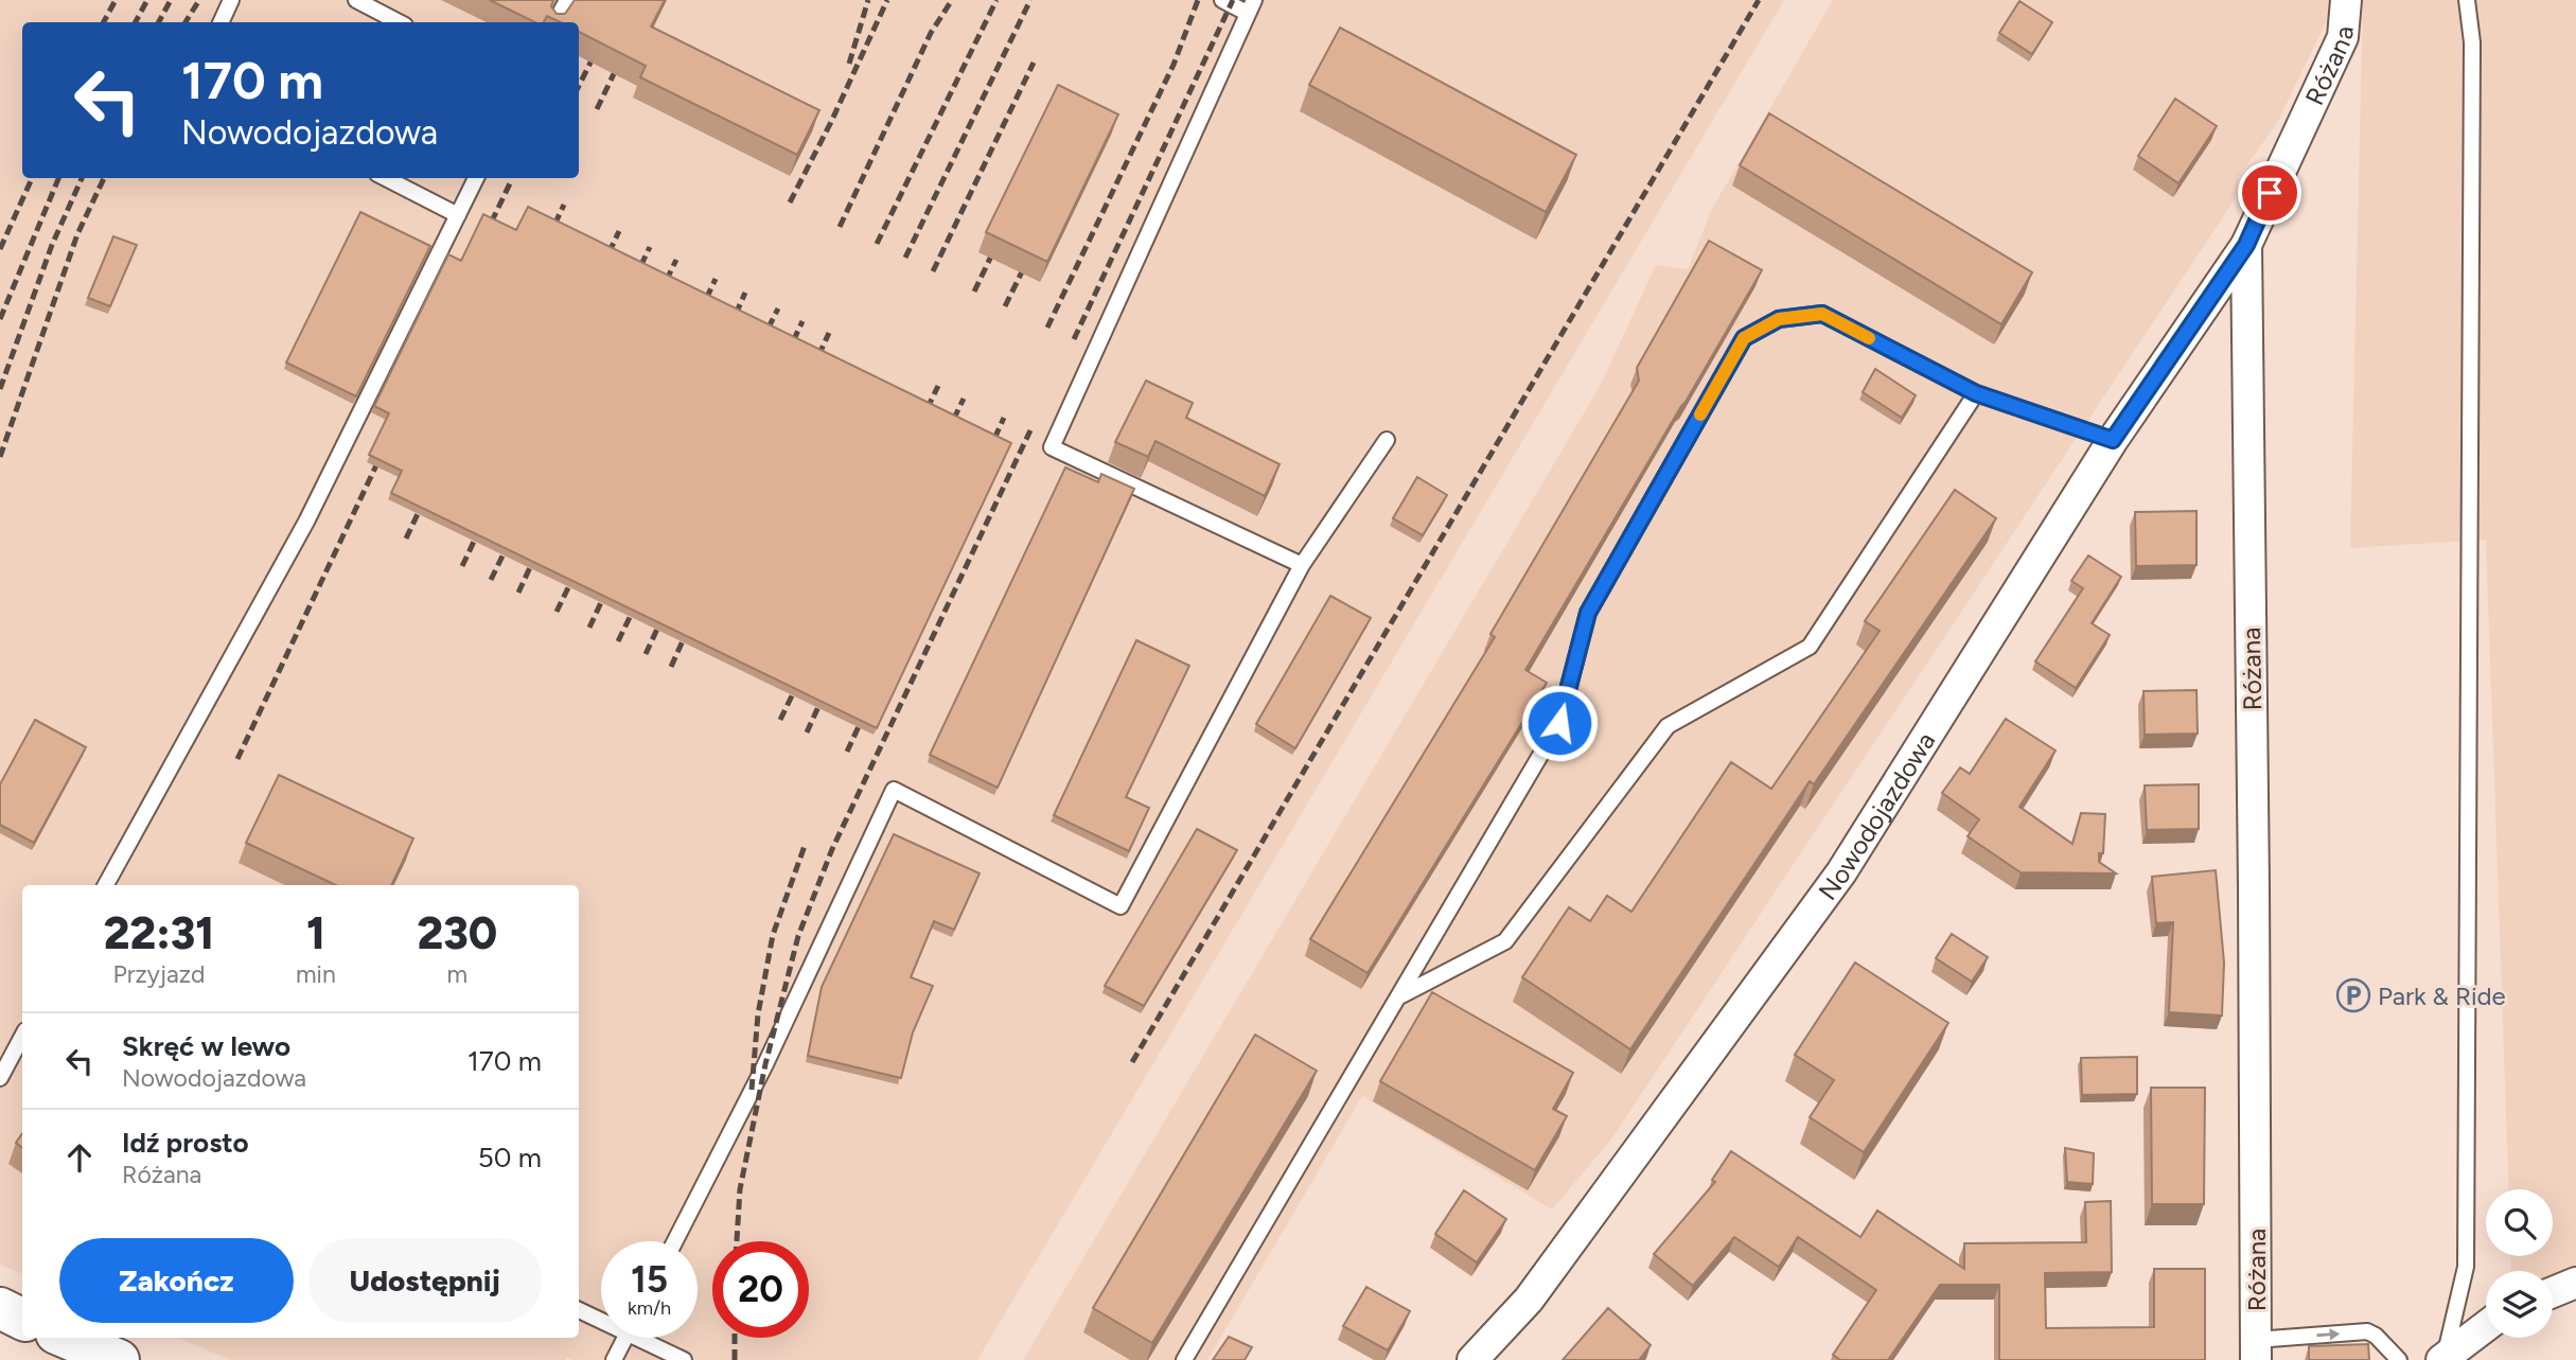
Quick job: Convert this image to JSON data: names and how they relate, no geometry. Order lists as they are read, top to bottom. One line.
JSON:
{"streets":{"street":["Różana","Nowodojazdowa"]},"crossings":[["Różana","Nowodojazdowa"]],"places":{"parking":["Park & Ride"]},"page":{"turn":["170 m","Nowodojazdowa"],"eta":["22:31","Przyjazd","1","min","230","m"],"list":[{"name":"Skręć w lewo","note":"Nowodojazdowa","value":"170 m"},{"name":"Idź prosto","note":"Różana","value":"50 m"}],"buttons":["Zakończ","Udostępnij"],"speed":"15 km/h","limit":"20"}}
